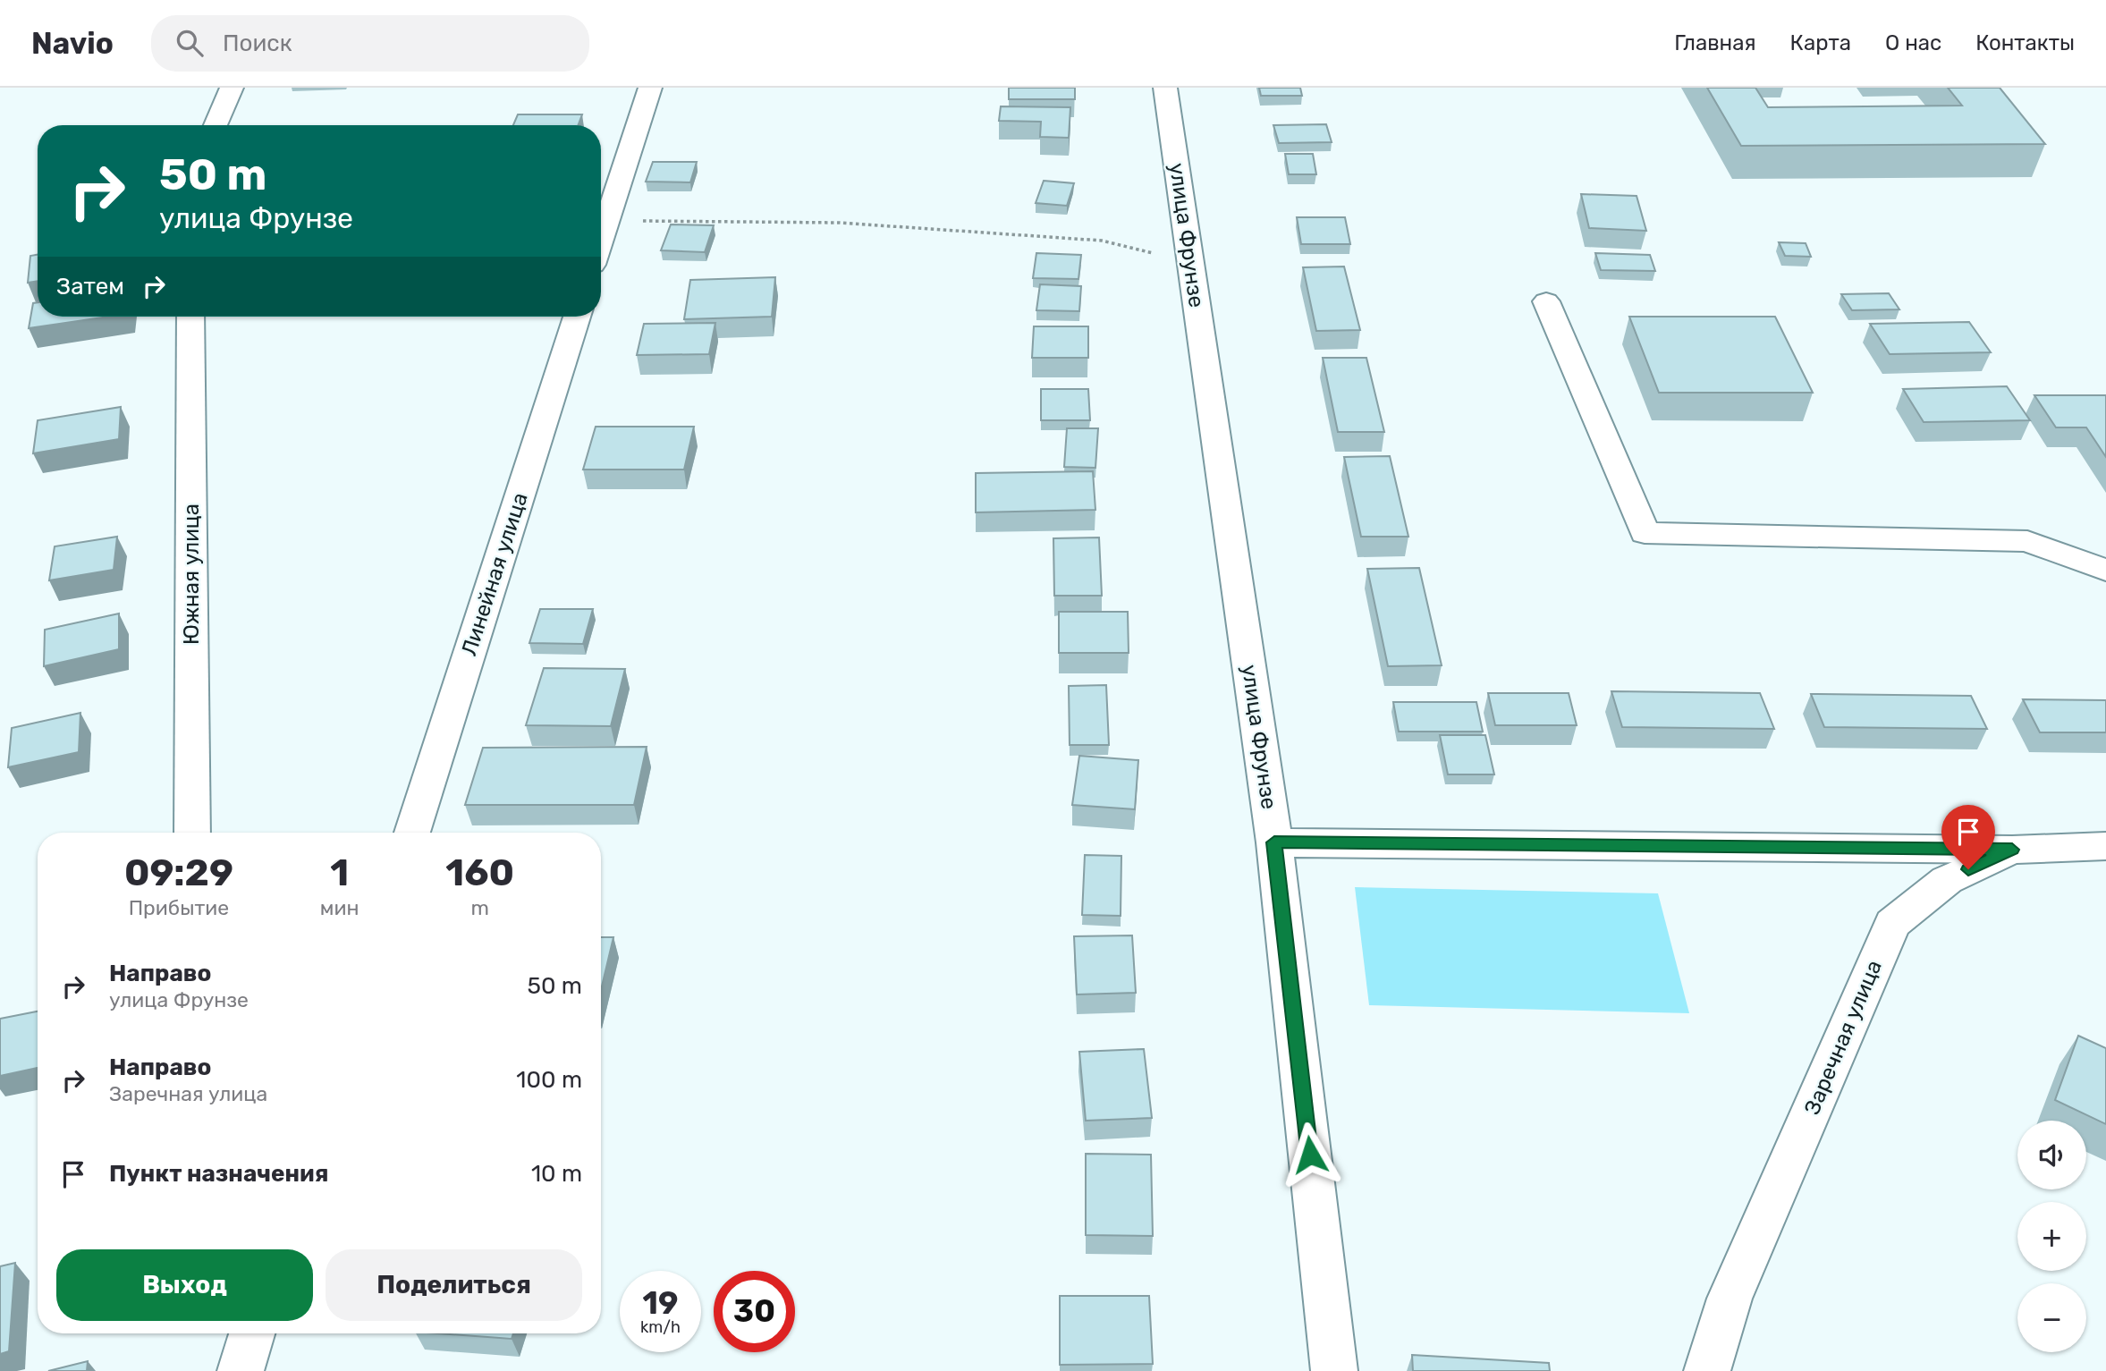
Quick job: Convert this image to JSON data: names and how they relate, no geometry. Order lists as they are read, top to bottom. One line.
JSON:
{"streets":{"street":["улица Фрунзе","Южная улица","Линейная улица","Заречная улица"]},"page":{"header":"Navio","search":"Поиск","nav":["Главная","Карта","О нас","Контакты"],"turn":["50 m","улица Фрунзе"],"then":"Затем","eta":["09:29","Прибытие","1","мин","160","m"],"list":[{"name":"Направо","note":"улица Фрунзе","value":"50 m"},{"name":"Направо","note":"Заречная улица","value":"100 m"},{"name":"Пункт назначения","value":"10 m"}],"map_buttons":["+","−"],"buttons":["Выход","Поделиться"],"speed":"19 km/h","limit":"30"}}
